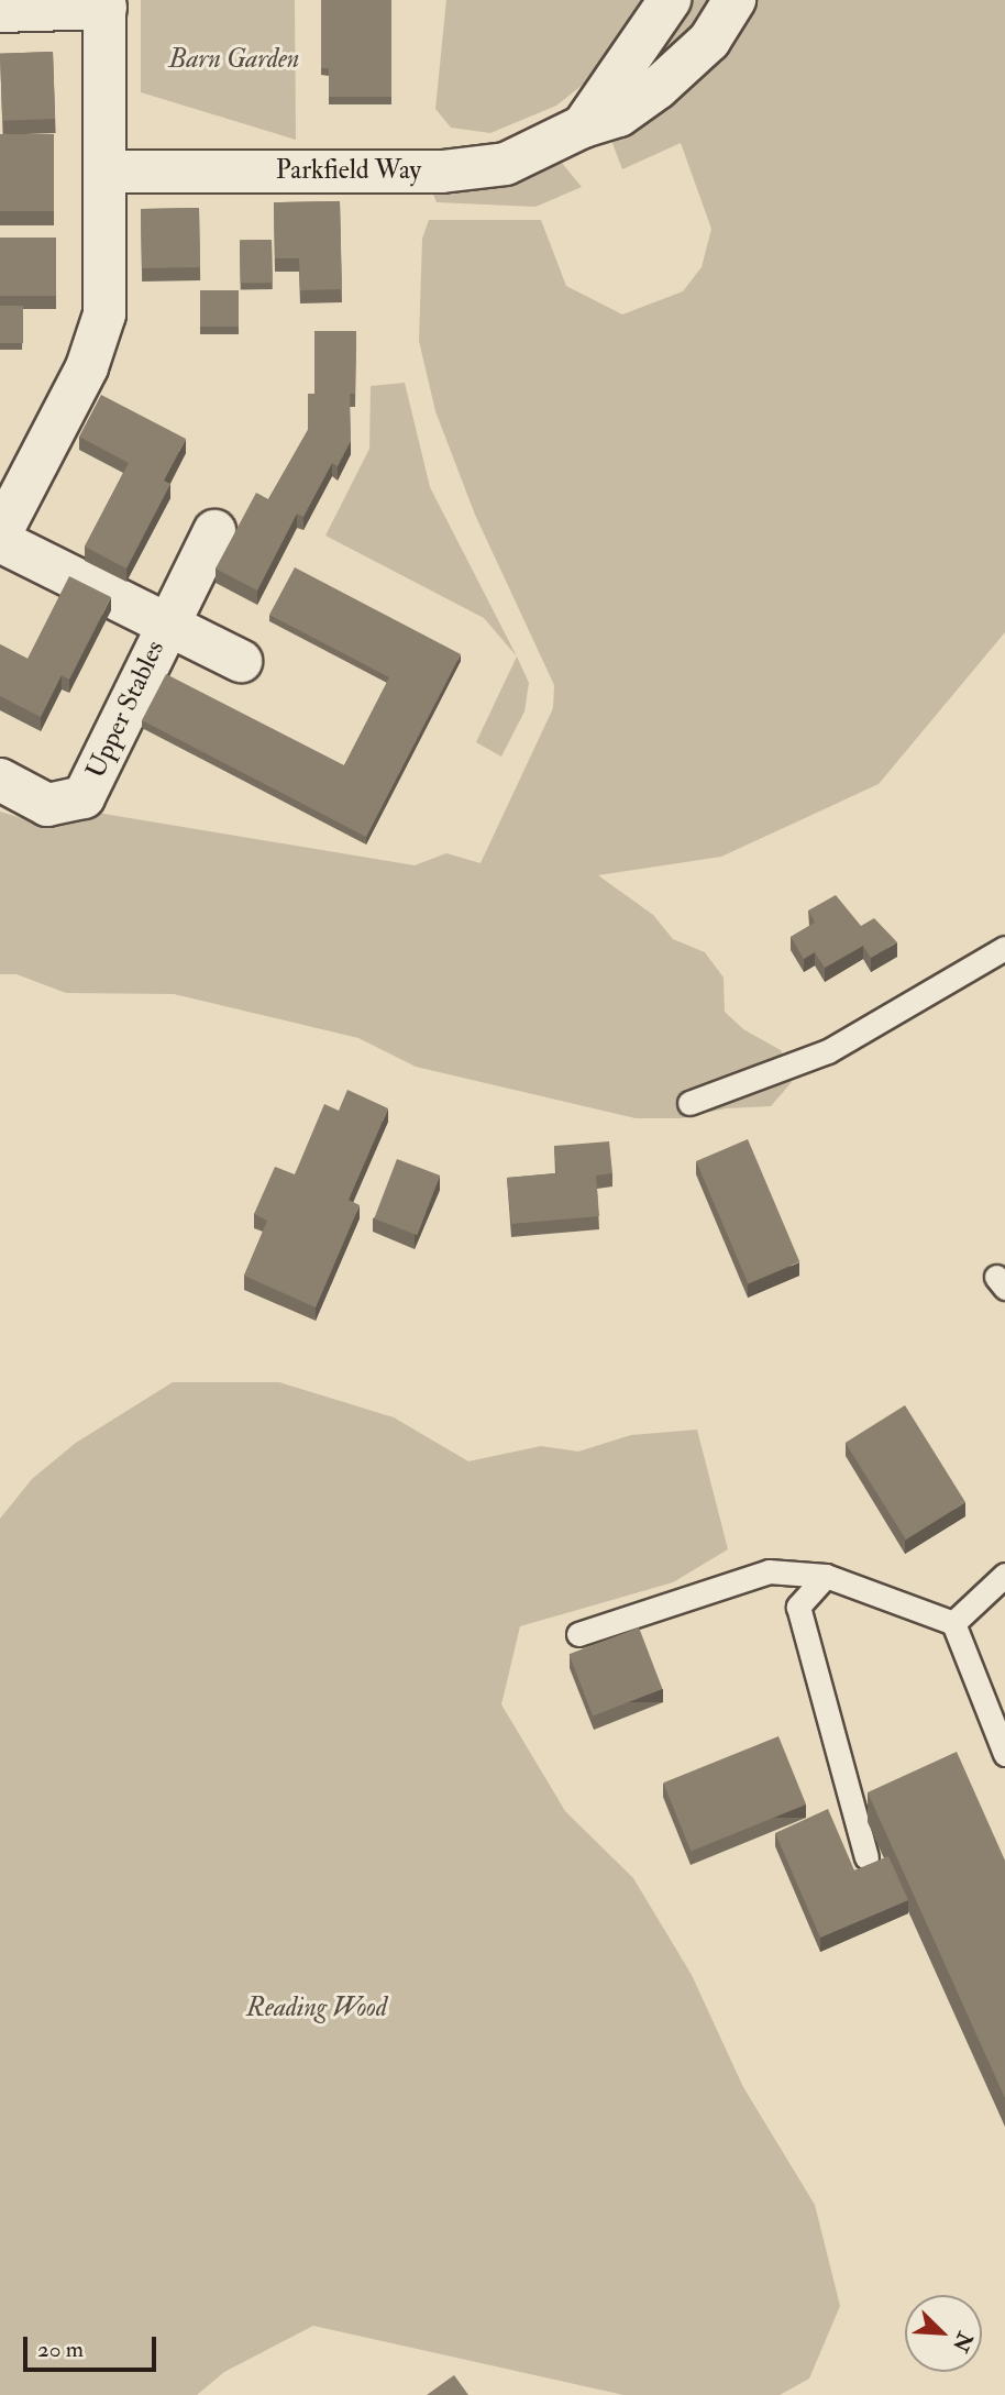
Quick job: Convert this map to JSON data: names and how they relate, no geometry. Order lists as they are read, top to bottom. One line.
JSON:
{"streets":{"street":["Parkfield Way","Upper Stables"]},"parks":["Barn Garden","Reading Wood"],"scale_bar":"20 m","north":"bottom right"}
